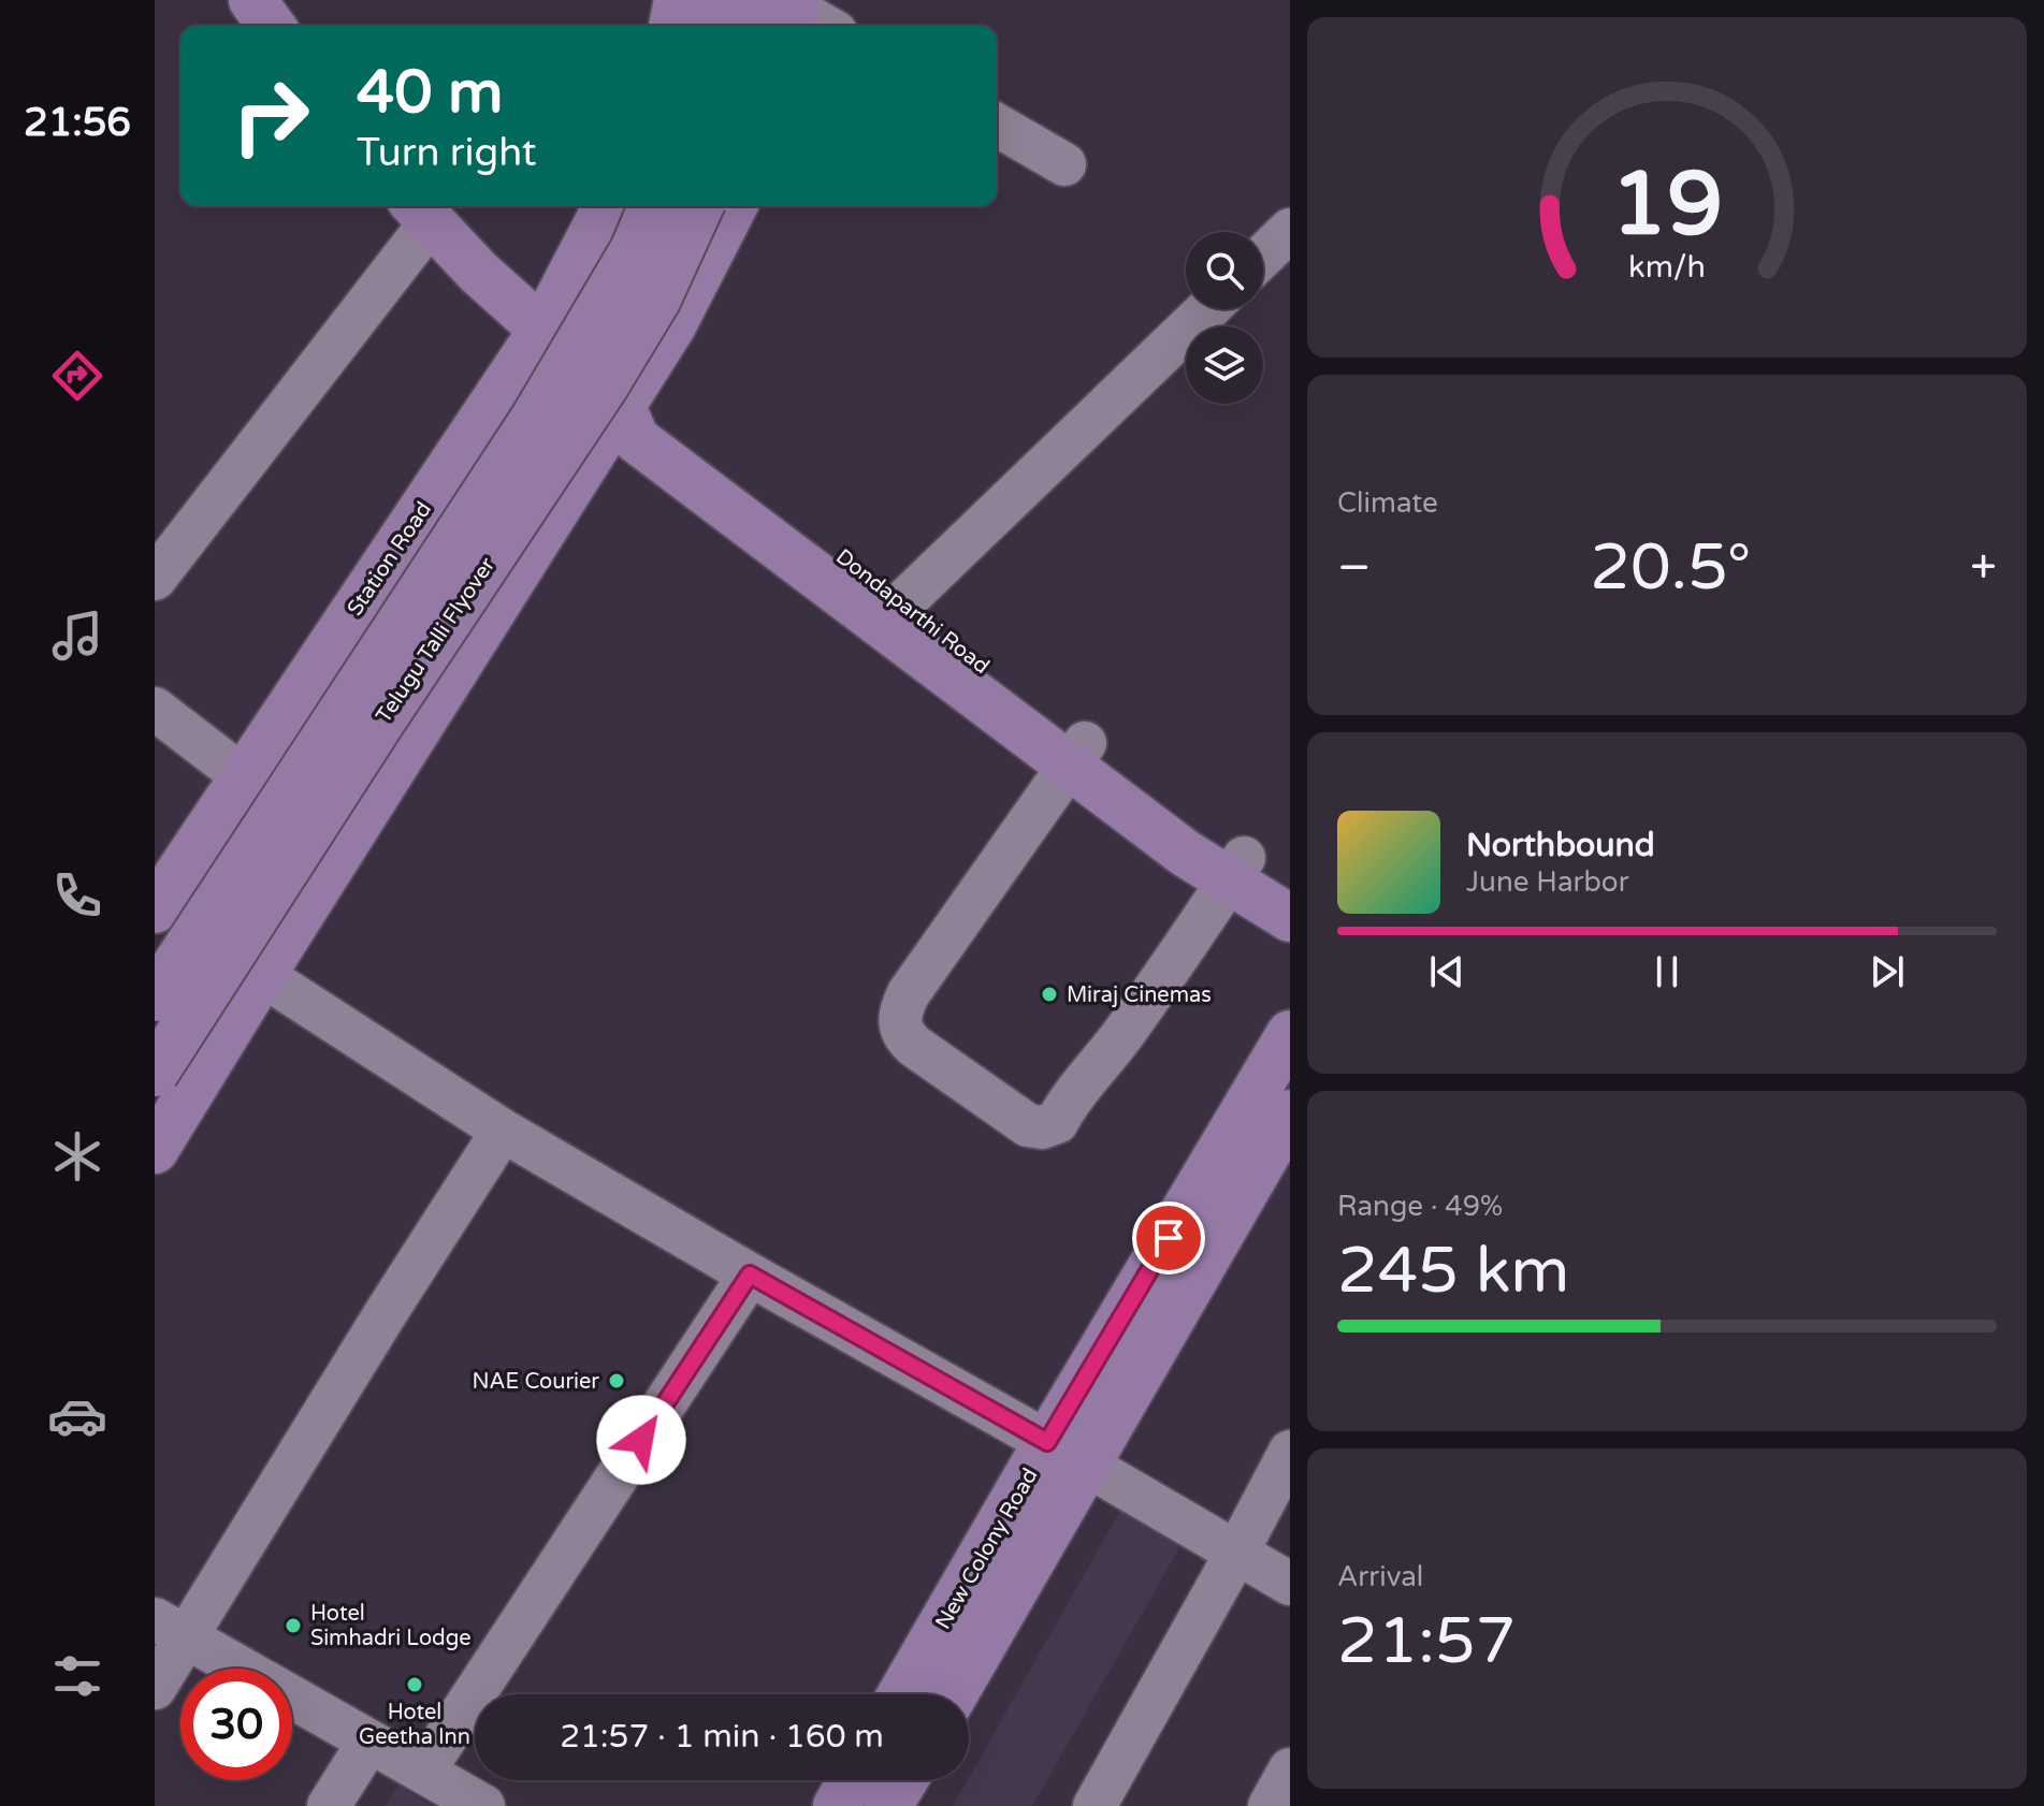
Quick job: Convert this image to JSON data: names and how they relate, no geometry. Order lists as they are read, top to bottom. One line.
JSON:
{"streets":{"main road":["Station Road","Dondaparthi Road","Telugu Talli Flyover","New Colony Road"]},"crossings":[["Station Road","Dondaparthi Road"]],"places":["Miraj Cinemas","NAE Courier","Hotel Simhadri Lodge","Hotel Geetha Inn"],"page":{"tabs":"21:56","turn":["40 m","Turn right"],"tile":["Climate",["Range · 49%","245 km"],["Arrival","21:57"]],"heat":["−","20.5°","+"],"song":["Northbound","June Harbor"],"limit":"30","trip":"21:57 · 1 min · 160 m","gauge":["19","km/h"]}}
